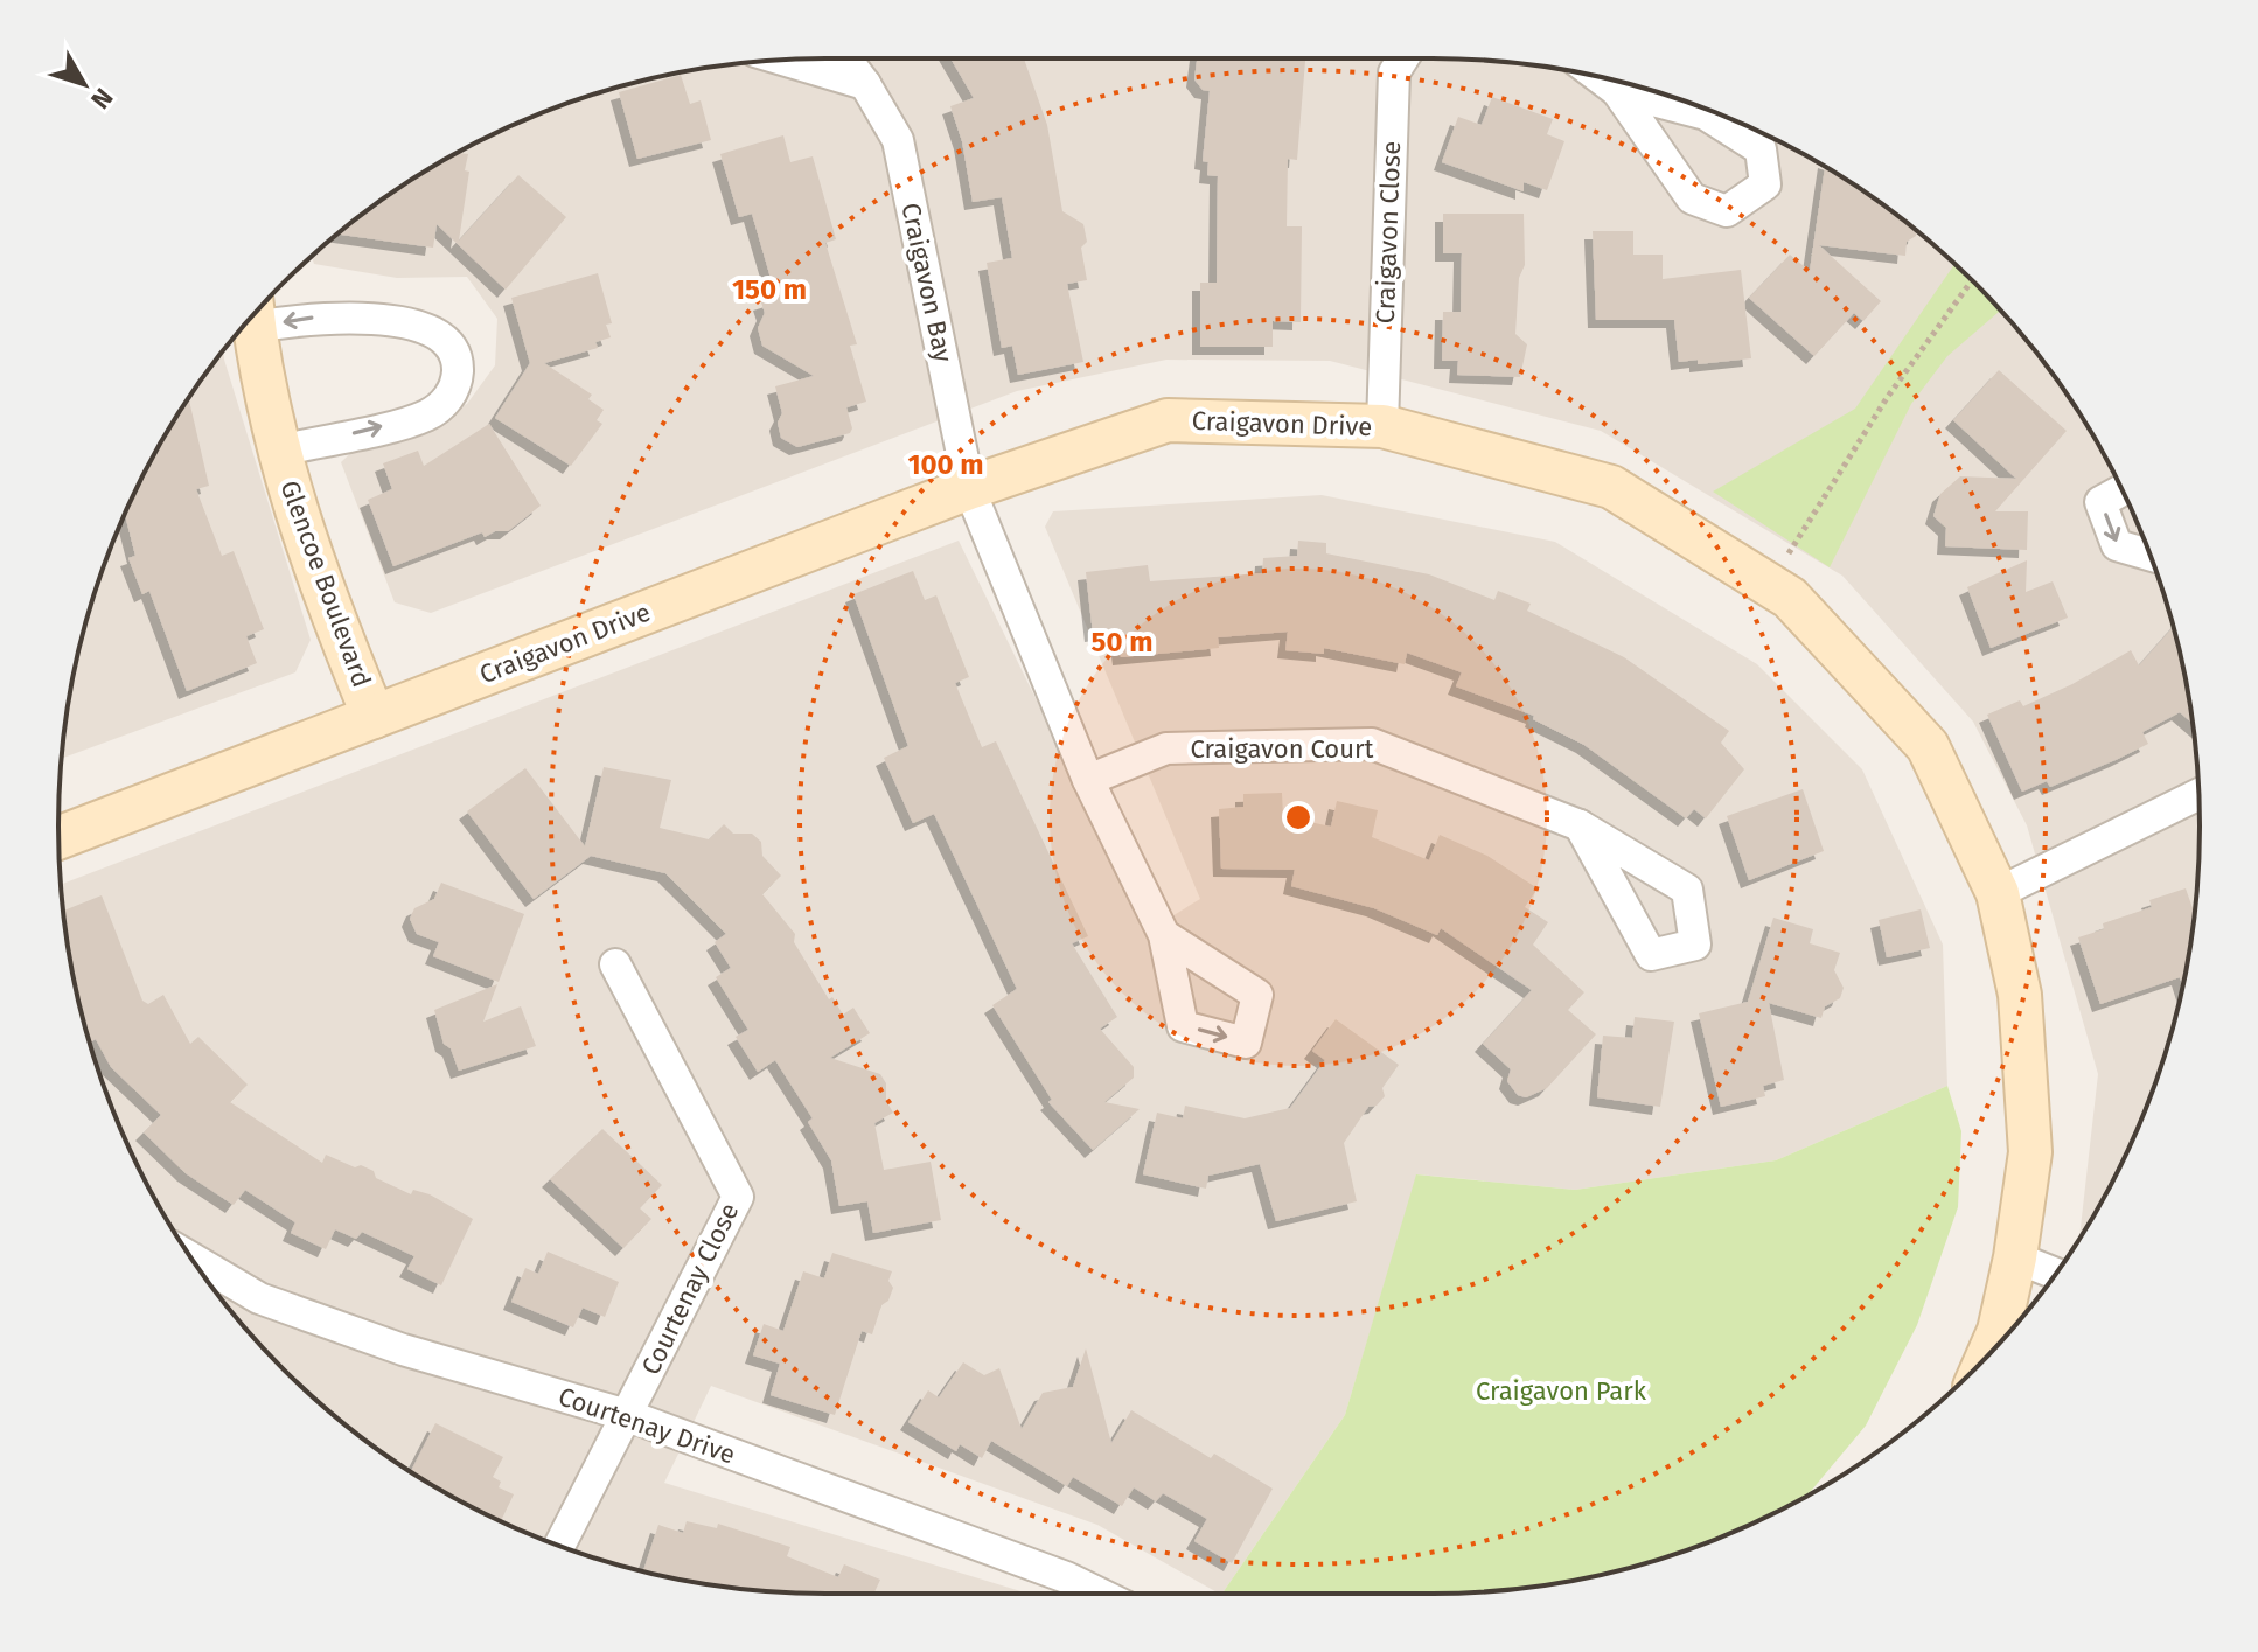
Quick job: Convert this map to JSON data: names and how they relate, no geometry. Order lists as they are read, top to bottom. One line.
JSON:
{"streets":{"street":["Craigavon Close","Craigavon Bay","Craigavon Drive","Glencoe Boulevard","Craigavon Court","Courtenay Close","Courtenay Drive"]},"crossings":[["Craigavon Close","Craigavon Drive"],["Craigavon Bay","Craigavon Drive"],["Craigavon Drive","Glencoe Boulevard"],["Courtenay Close","Courtenay Drive"]],"parks":["Craigavon Park"],"north":"bottom right","rings":["150 m","100 m","50 m"]}
